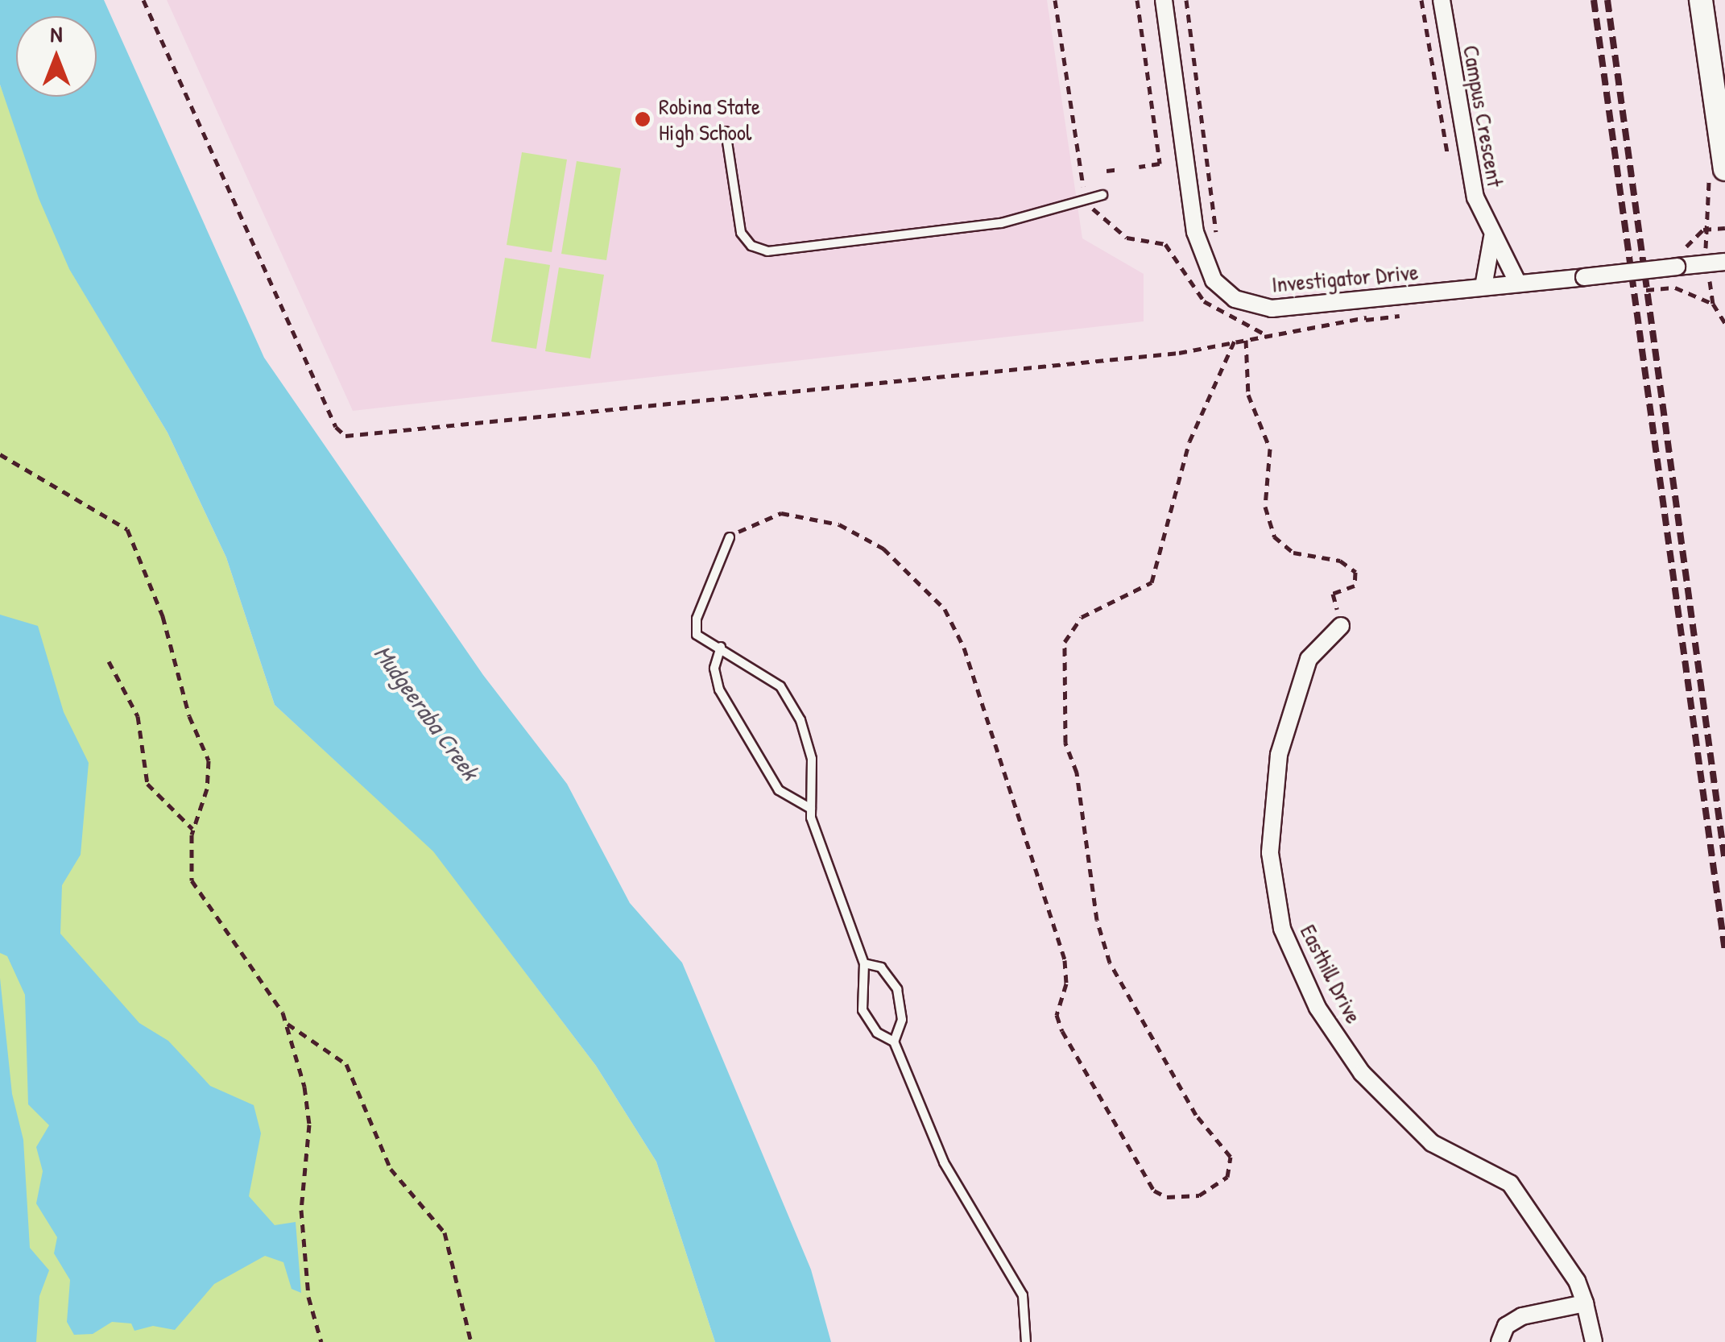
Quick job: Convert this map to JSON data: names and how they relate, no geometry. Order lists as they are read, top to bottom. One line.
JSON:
{"streets":{"street":["Campus Crescent","Investigator Drive","Easthill Drive"]},"crossings":[["Campus Crescent","Investigator Drive"]],"water":["Mudgeeraba Creek"],"places":["Robina State High School"],"north":"top"}
